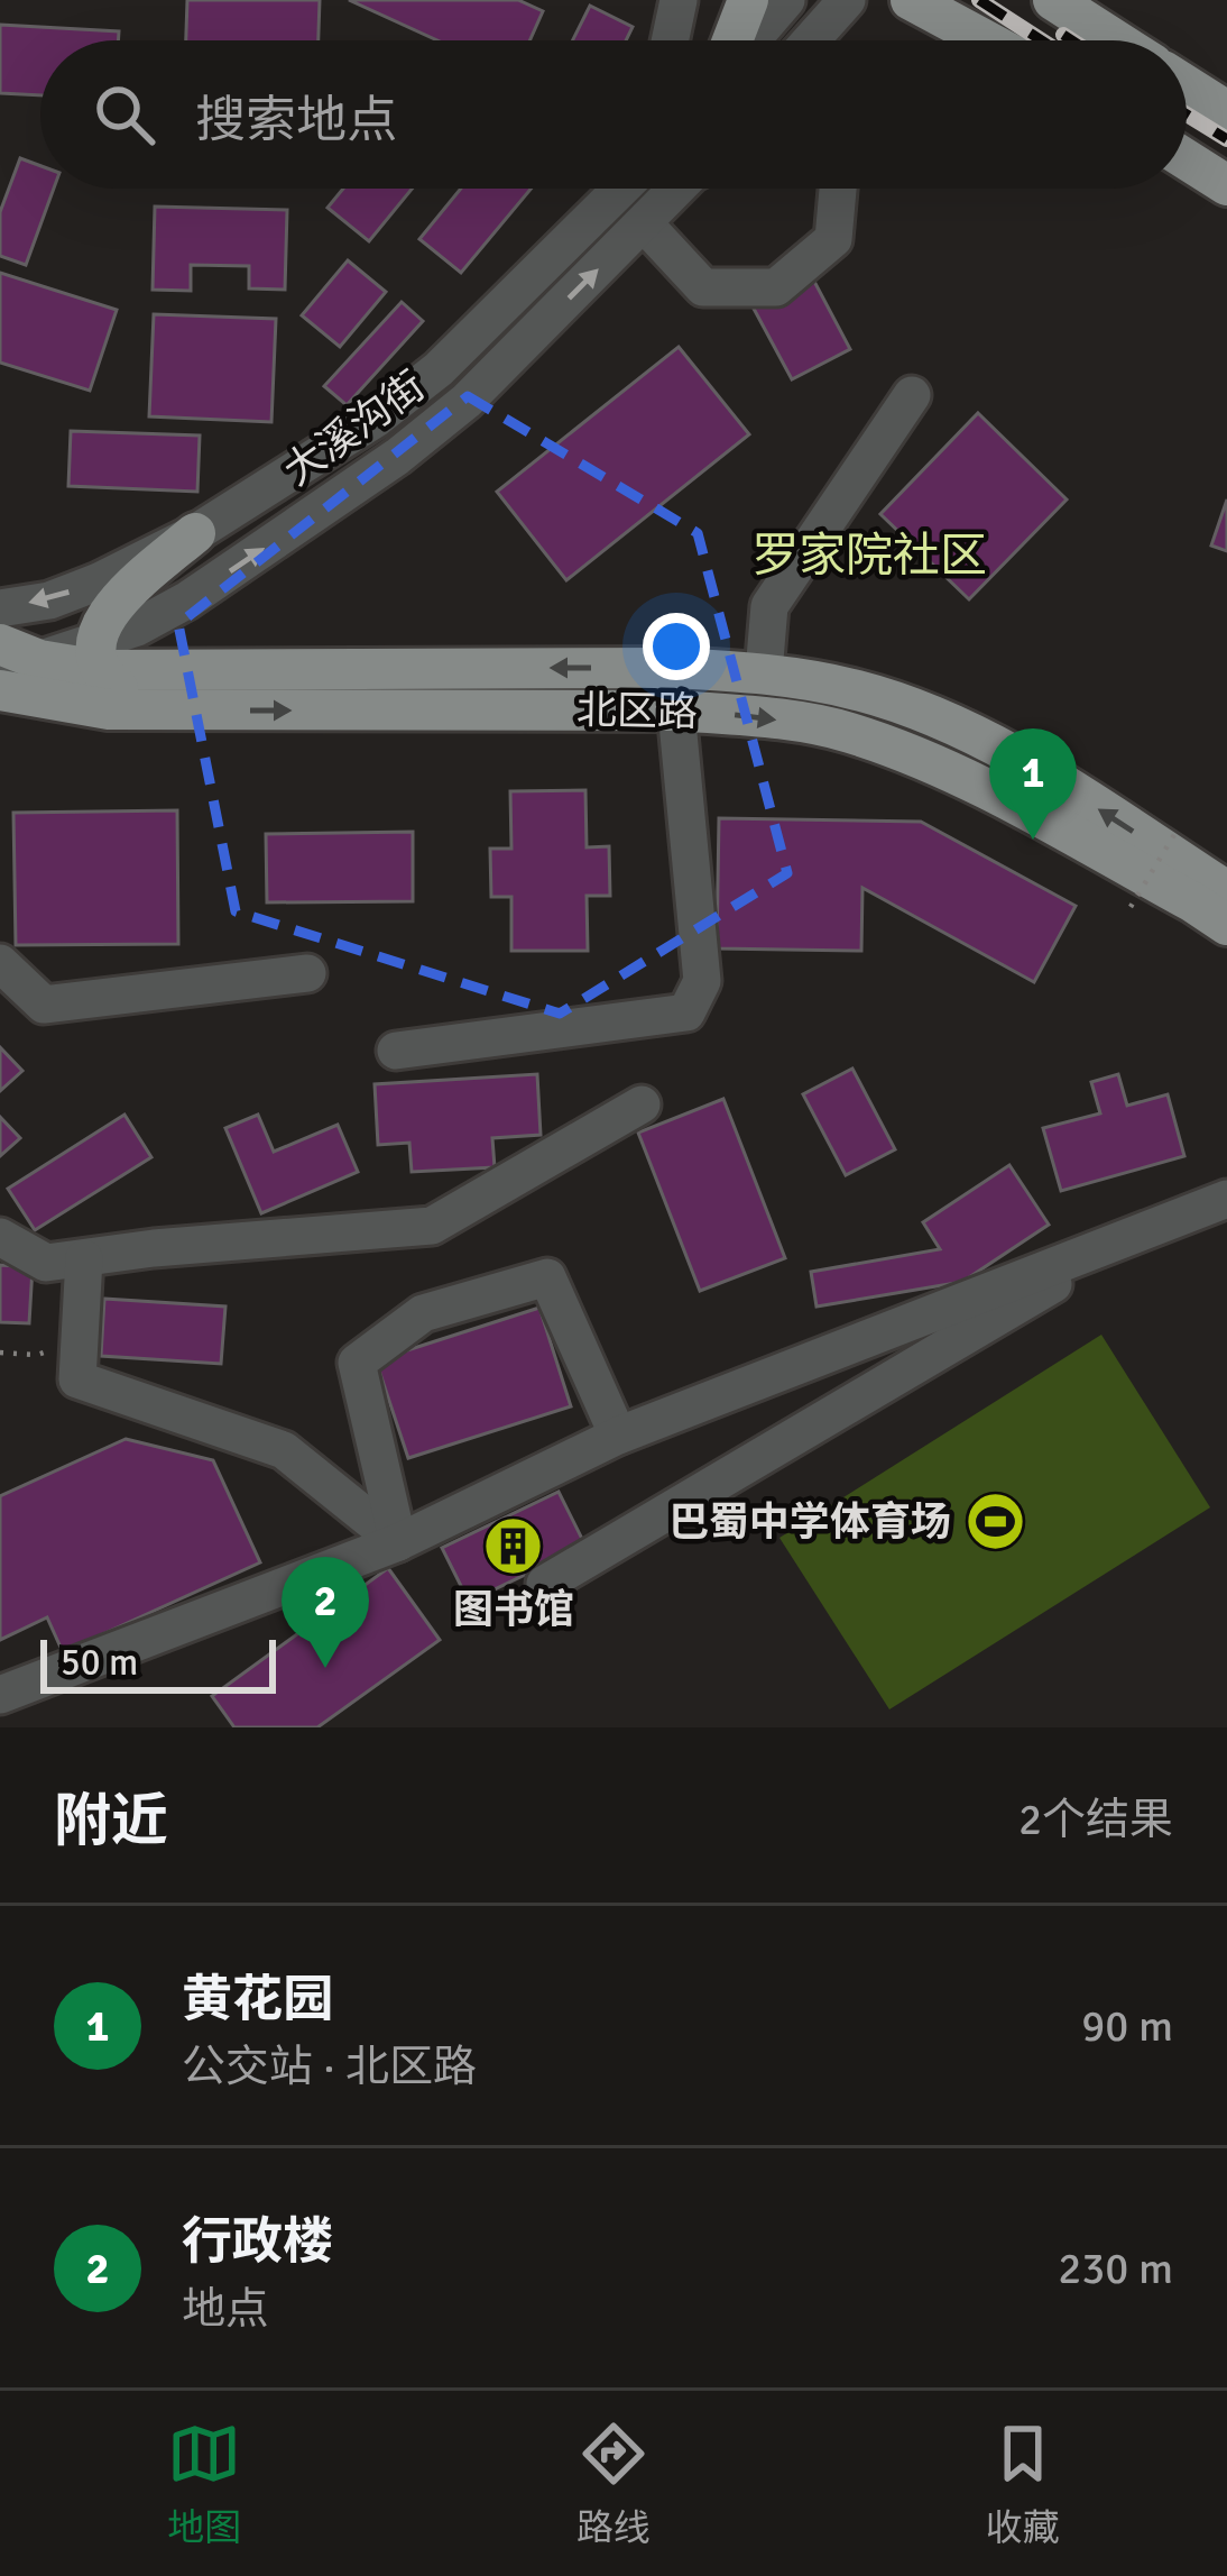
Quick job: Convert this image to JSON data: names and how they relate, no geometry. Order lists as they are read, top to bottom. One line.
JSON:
{"streets":{"main road":["北区路"],"street":["大溪沟街"]},"crossings":[["大溪沟街","北区路"]],"districts":["罗家院社区"],"places":{"sports":["巴蜀中学体育场"],"building":["图书馆"]},"scale_bar":"50 m","page":{"search":"搜索地点","pins":["1","2"],"scale":"50 m","heading":["附近","2个结果"],"list":[{"mark":"1","name":"黄花园","note":"公交站 · 北区路","value":"90 m"},{"mark":"2","name":"行政楼","note":"地点","value":"230 m"}],"nav":["地图","路线","收藏"]}}
